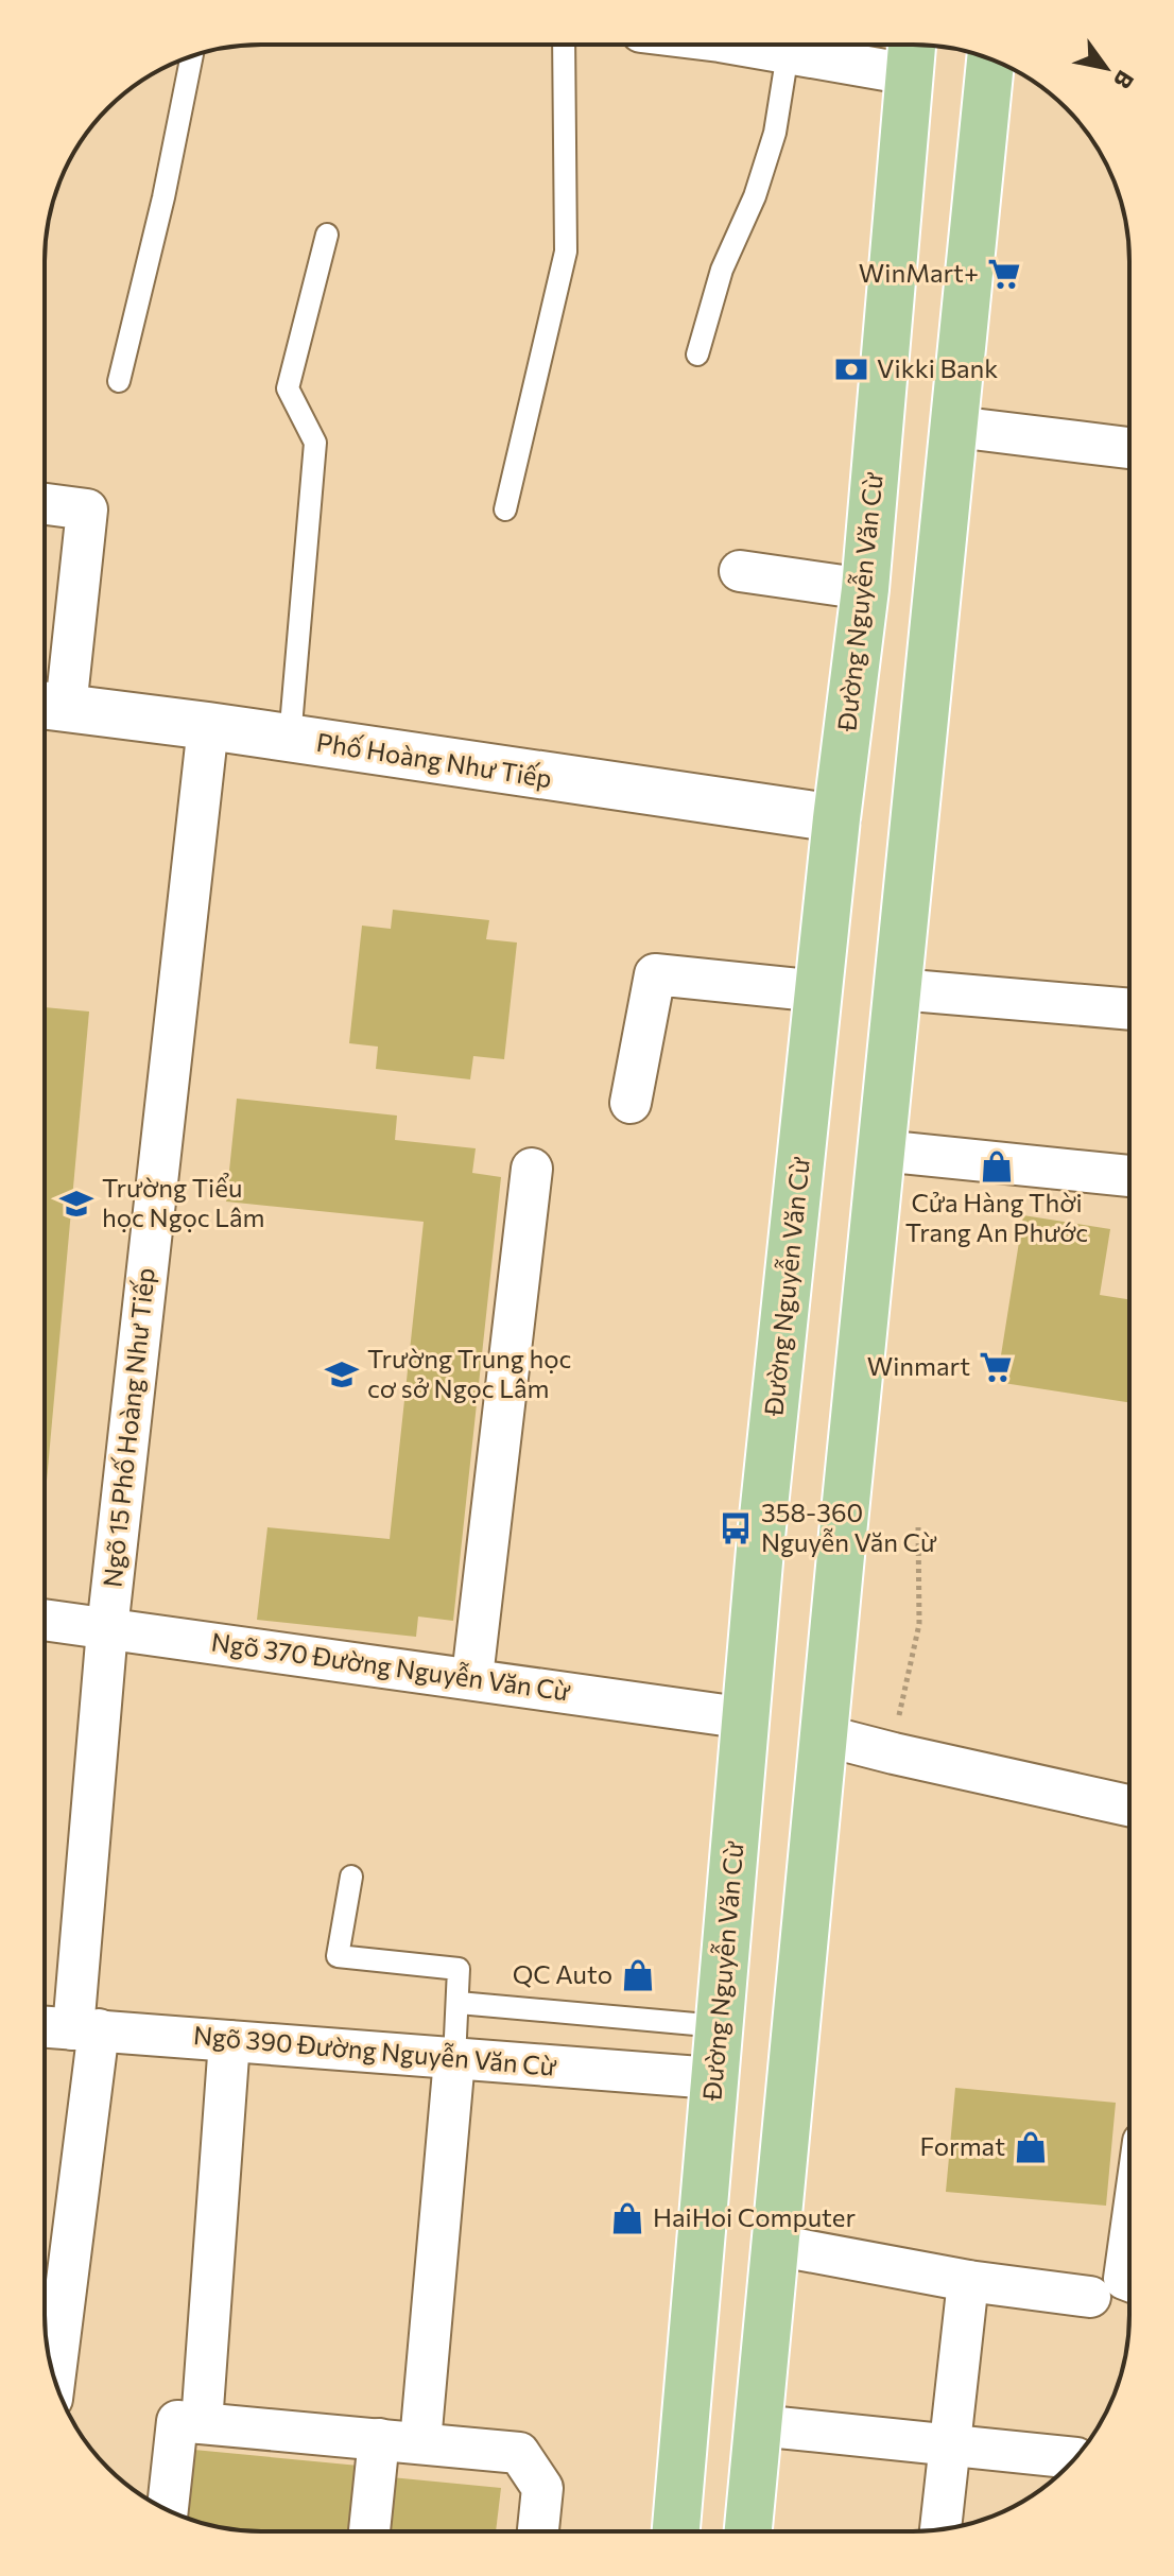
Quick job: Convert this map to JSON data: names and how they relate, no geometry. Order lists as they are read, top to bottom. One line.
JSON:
{"streets":{"main road":["Đường Nguyễn Văn Cừ"],"street":["Phố Hoàng Như Tiếp","Ngõ 15 Phố Hoàng Như Tiếp","Ngõ 370 Đường Nguyễn Văn Cừ","Ngõ 390 Đường Nguyễn Văn Cừ"]},"crossings":[["Đường Nguyễn Văn Cừ","Phố Hoàng Như Tiếp"],["Đường Nguyễn Văn Cừ","Ngõ 370 Đường Nguyễn Văn Cừ"],["Đường Nguyễn Văn Cừ","Ngõ 390 Đường Nguyễn Văn Cừ"],["Phố Hoàng Như Tiếp","Ngõ 15 Phố Hoàng Như Tiếp"],["Ngõ 15 Phố Hoàng Như Tiếp","Ngõ 370 Đường Nguyễn Văn Cừ"],["Ngõ 15 Phố Hoàng Như Tiếp","Ngõ 390 Đường Nguyễn Văn Cừ"]],"places":{"supermarket":["WinMart+","Winmart"],"bank":["Vikki Bank"],"shop":["Cửa Hàng Thời Trang An Phước","QC Auto","Format","HaiHoi Computer"],"school or university":["Trường Tiểu học Ngọc Lâm","Trường Trung học cơ sở Ngọc Lâm"],"bus stop":["358-360 Nguyễn Văn Cừ"]},"north":"bottom right"}
